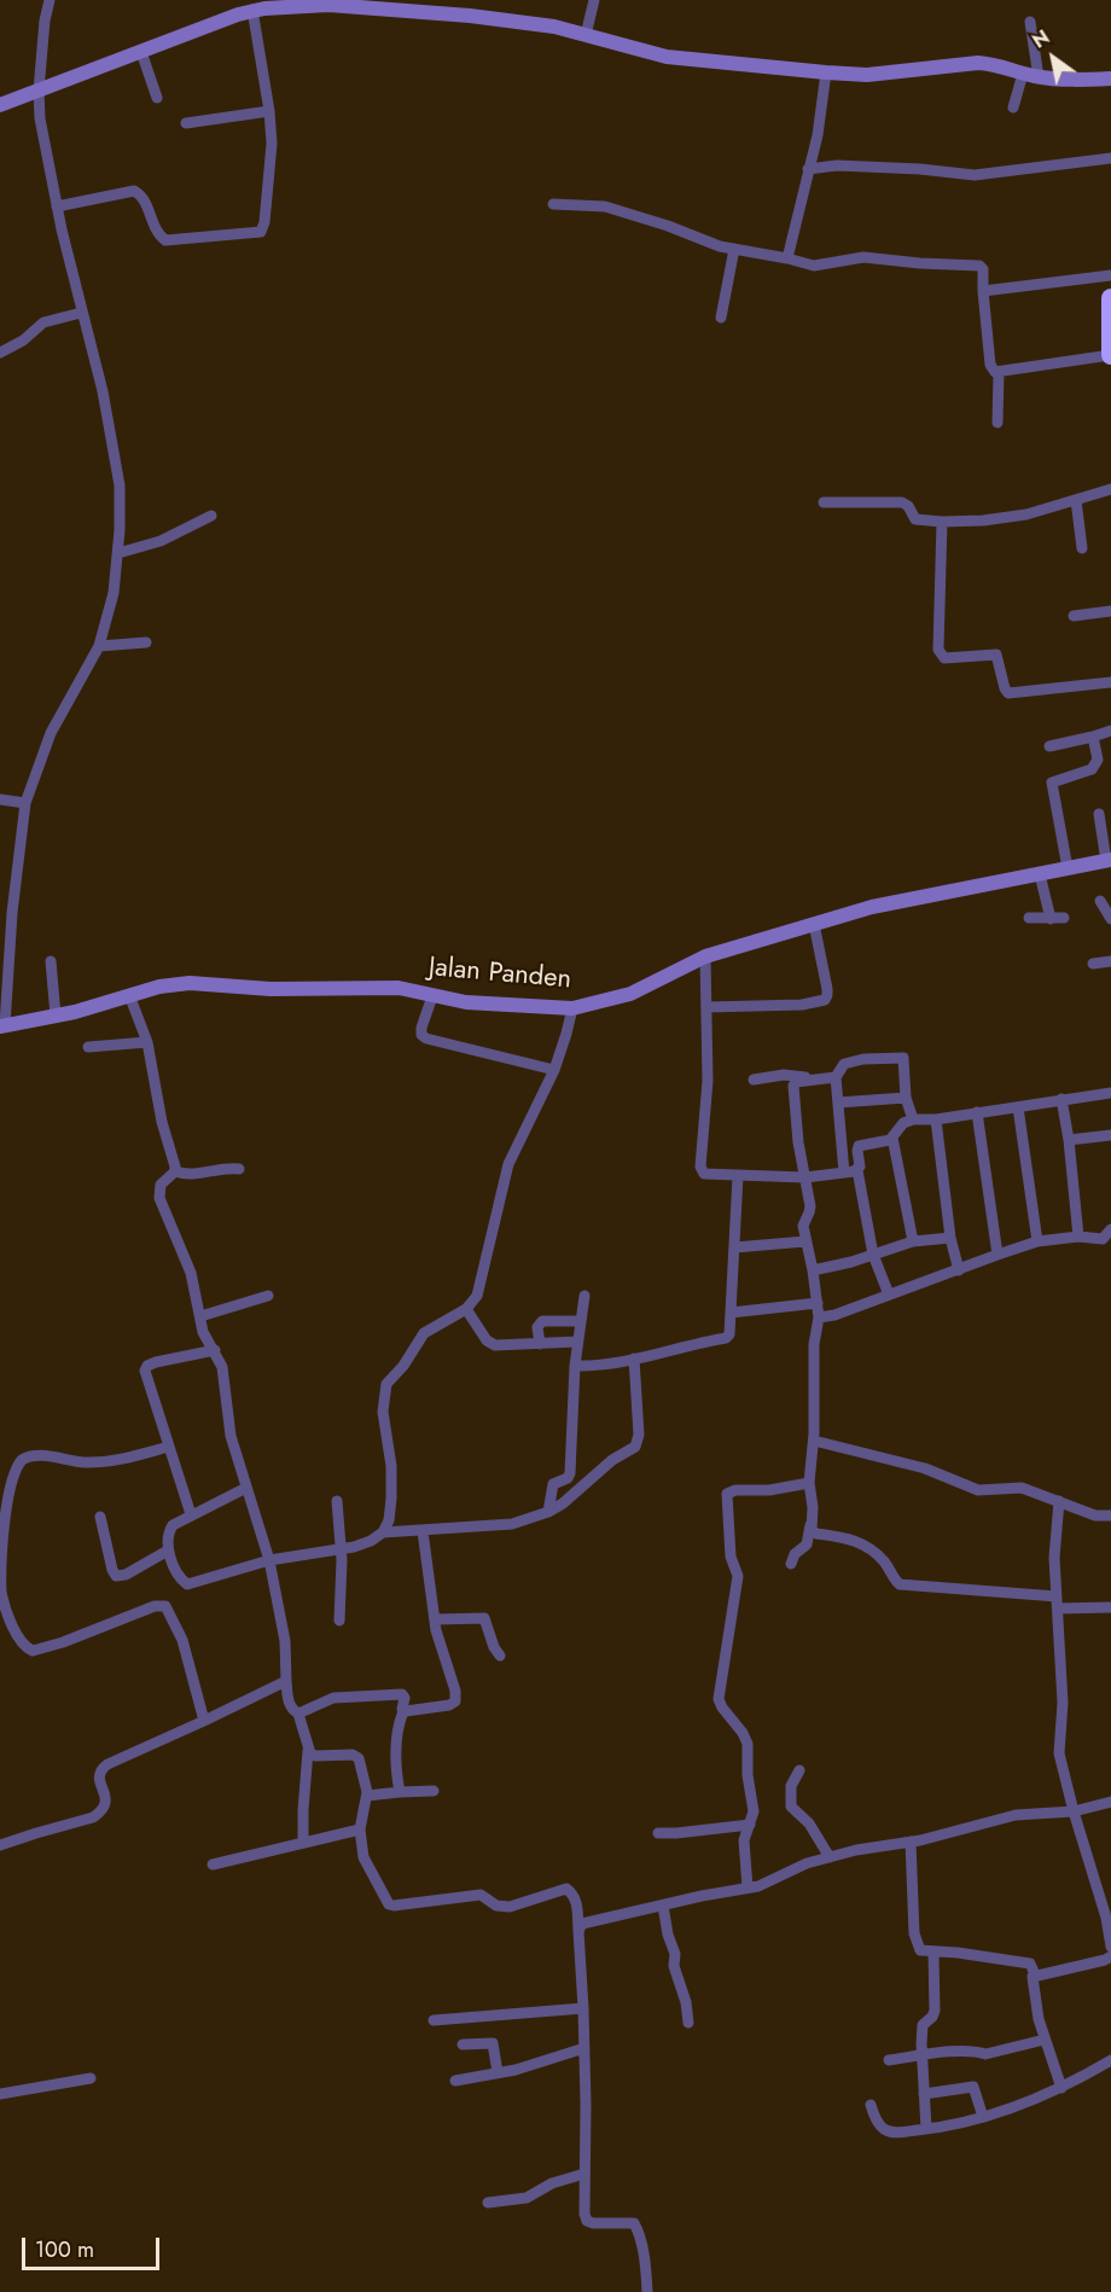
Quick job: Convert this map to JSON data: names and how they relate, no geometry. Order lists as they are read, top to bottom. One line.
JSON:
{"streets":{"street":["Jalan Panden"]},"scale_bar":"100 m","north":"top left"}
